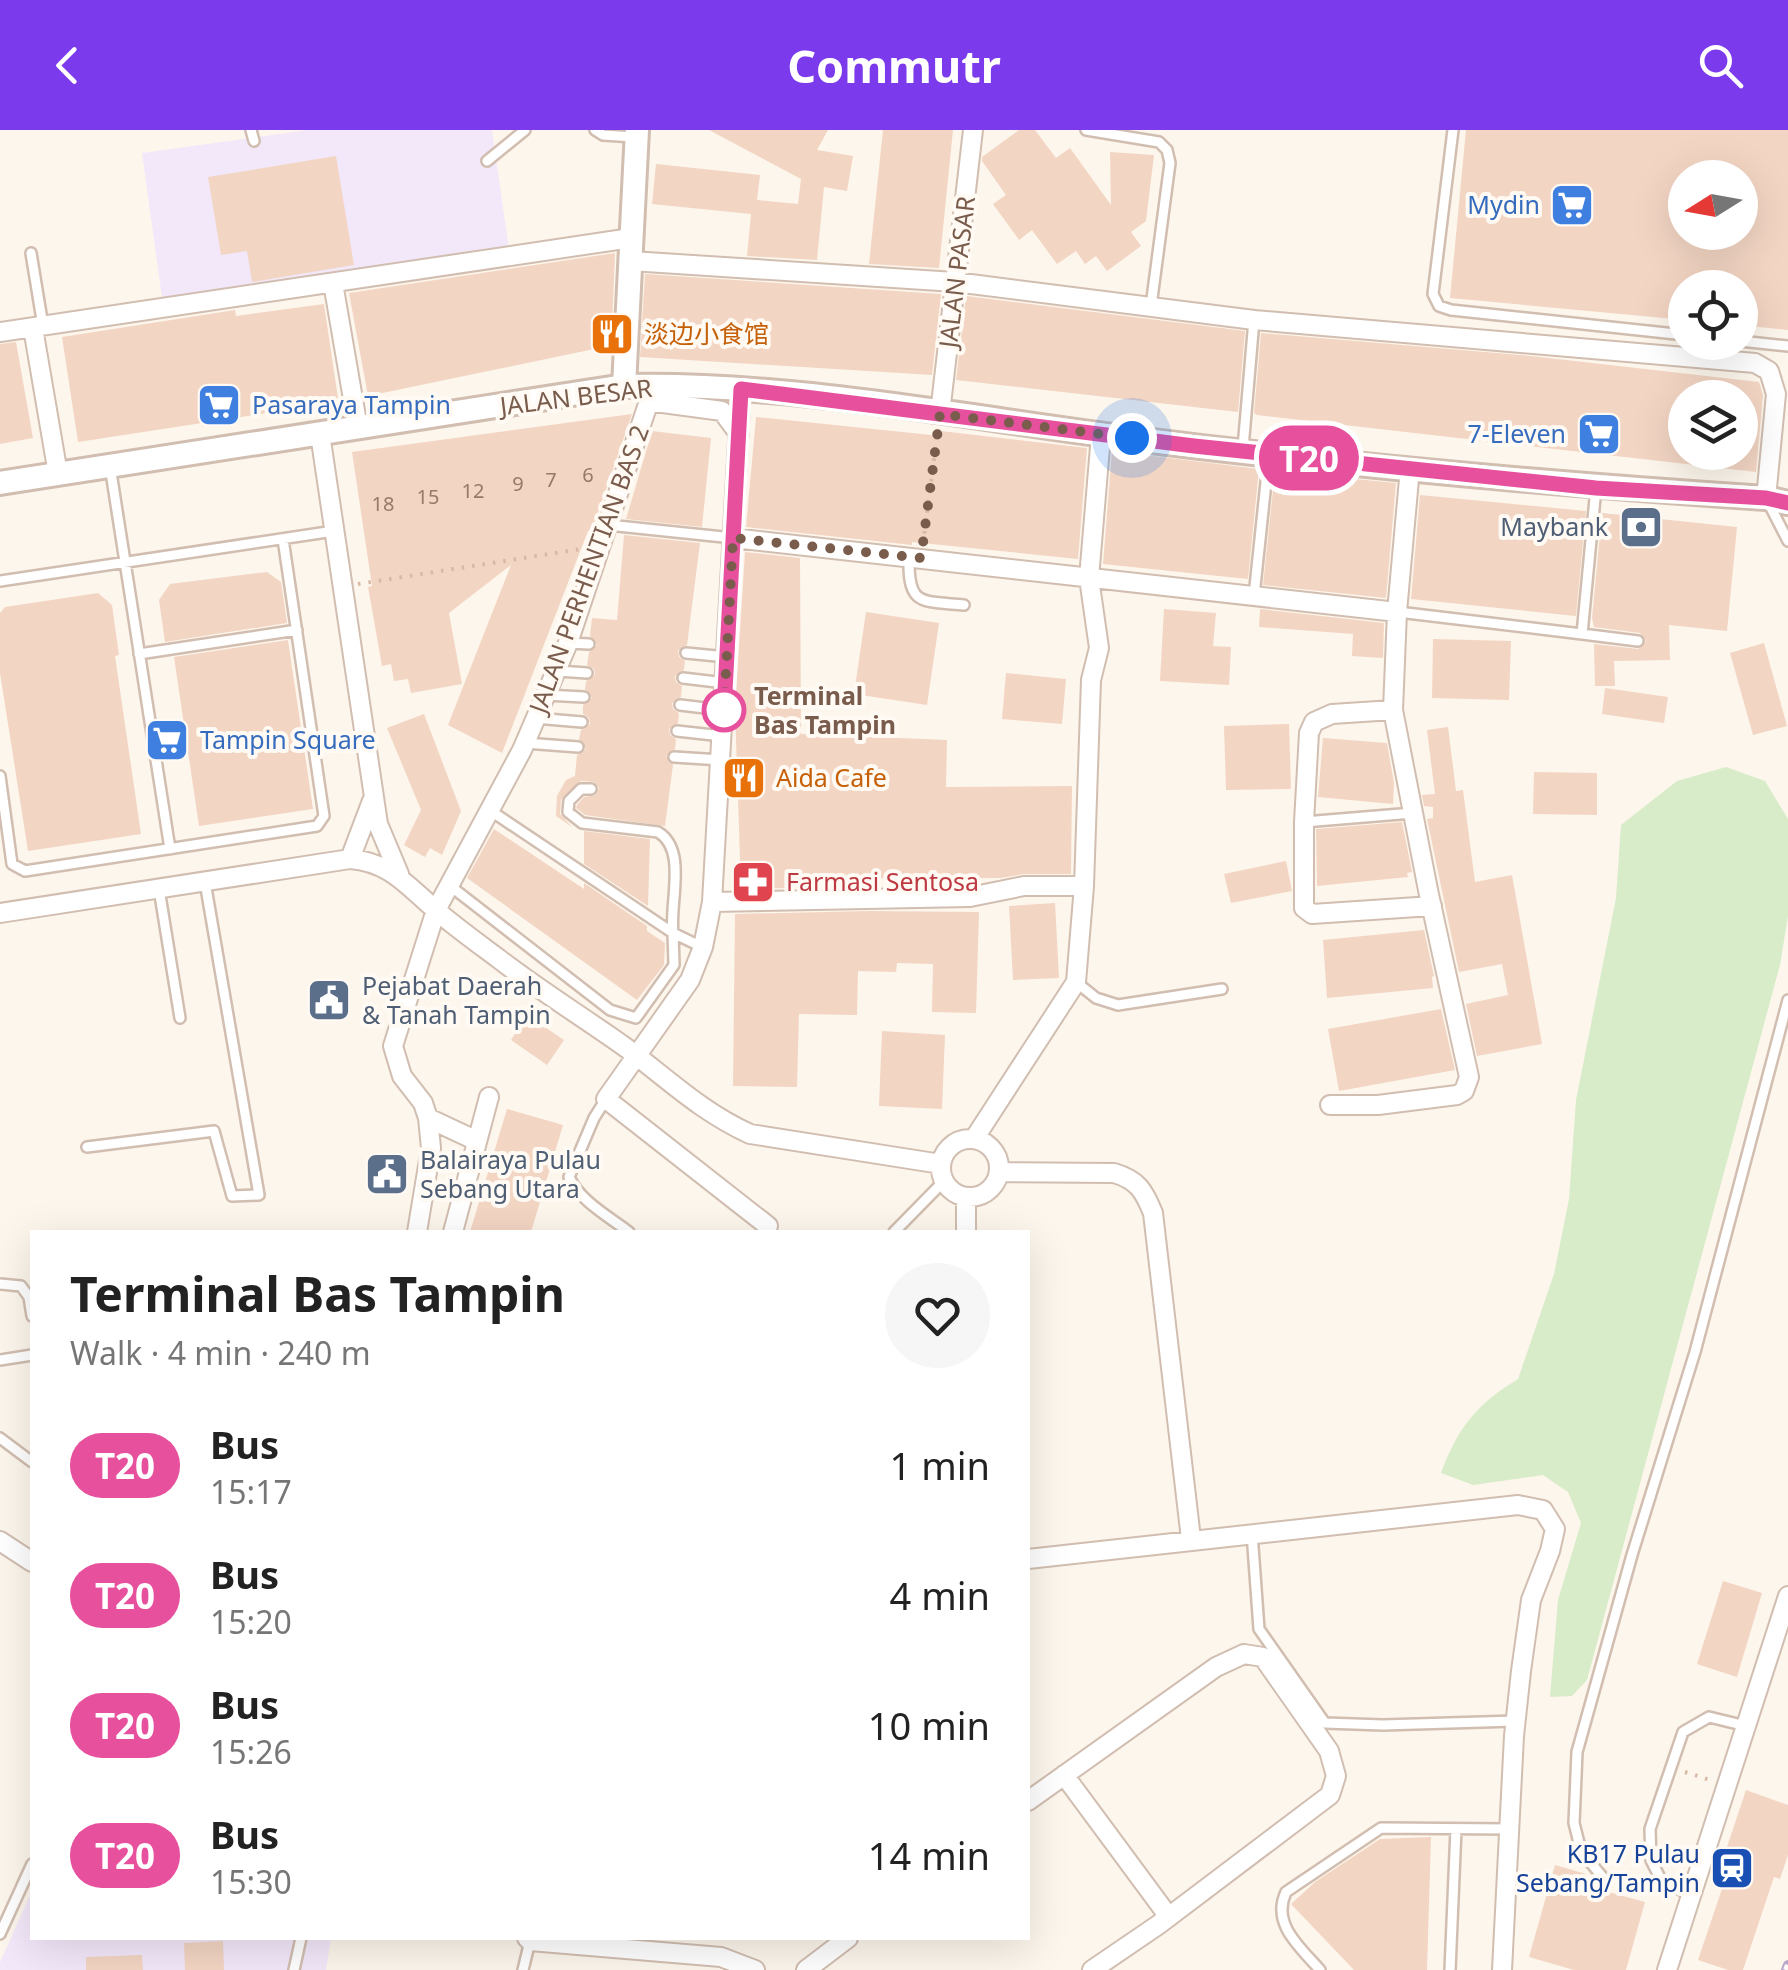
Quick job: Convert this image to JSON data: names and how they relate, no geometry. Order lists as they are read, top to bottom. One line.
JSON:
{"streets":{"street":["JALAN PASAR","JALAN BESAR","JALAN PERHENTIAN BAS 2"]},"crossings":[["JALAN PASAR","JALAN BESAR"],["JALAN BESAR","JALAN PERHENTIAN BAS 2"]],"places":{"supermarket":["Mydin","Pasaraya Tampin","7-Eleven","Tampin Square"],"restaurant":["淡边小食馆","Aida Cafe"],"bank":["Maybank"],"other":["Terminal Bas Tampin"],"pharmacy":["Farmasi Sentosa"],"public building":["Pejabat Daerah & Tanah Tampin","Balairaya Pulau Sebang Utara"],"station":["KB17 Pulau Sebang/Tampin"]},"lines":["bus line T20"],"house_numbers":["6","7","9","12","15","18"],"north":"left","page":{"header":"Commutr","on_map":"T20","heading":["Terminal Bas Tampin","Walk · 4 min · 240 m"],"list":[{"mark":"T20","name":"Bus","note":"15:17","value":"1 min"},{"mark":"T20","name":"Bus","note":"15:20","value":"4 min"},{"mark":"T20","name":"Bus","note":"15:26","value":"10 min"},{"mark":"T20","name":"Bus","note":"15:30","value":"14 min"}]}}
